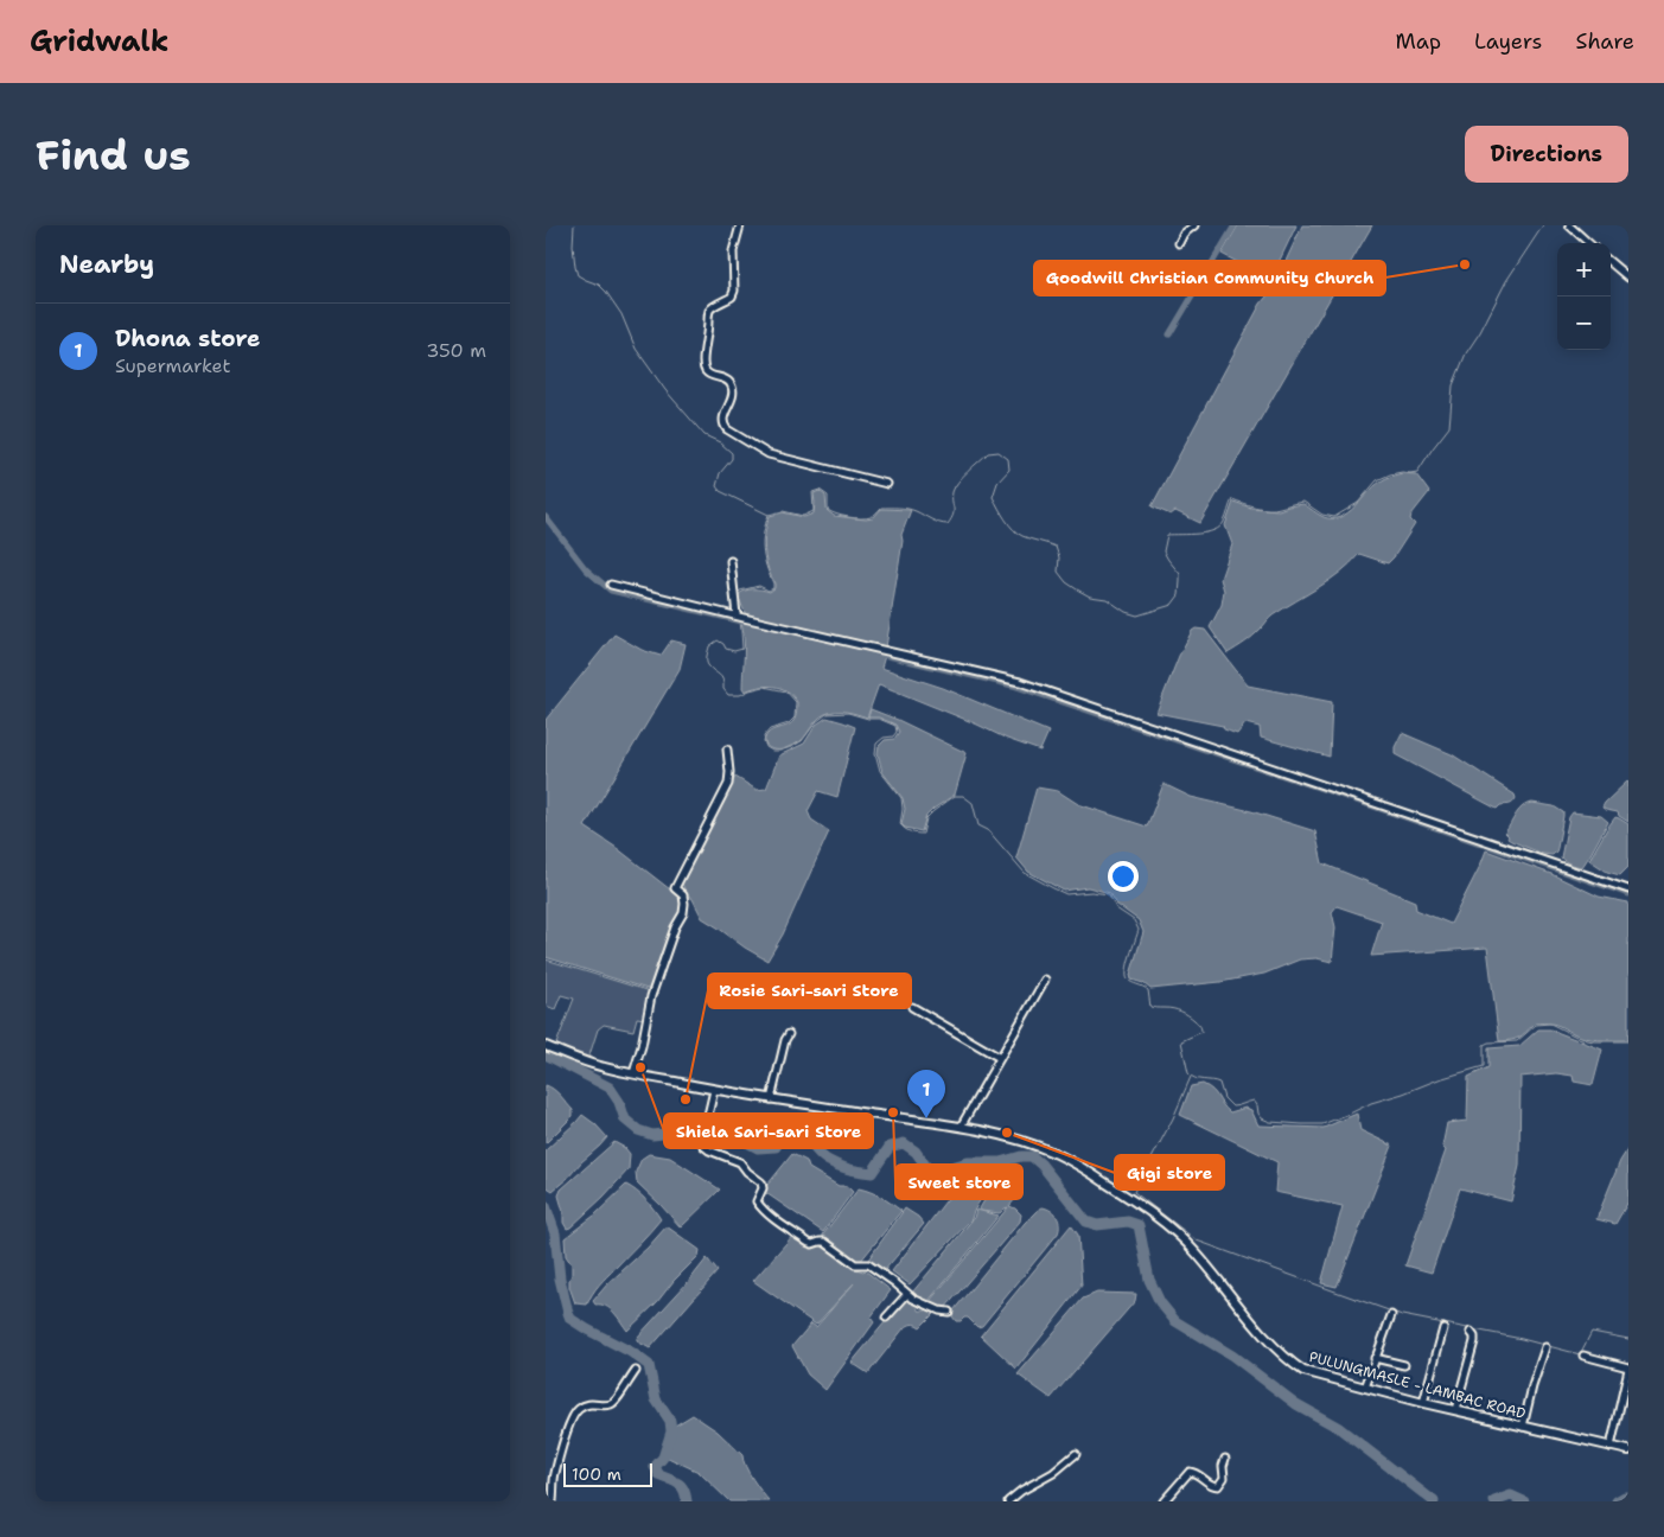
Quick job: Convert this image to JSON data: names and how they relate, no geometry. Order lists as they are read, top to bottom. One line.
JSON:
{"streets":{"street":["PULUNGMASLE - LAMBAC ROAD"]},"places":["Goodwill Christian Community Church","Shiela Sari-sari Store","Rosie Sari-sari Store","Sweet store","Gigi store"],"scale_bar":"100 m","page":{"header":"Gridwalk","nav":["Map","Layers","Share"],"buttons":"Directions","title":"Find us","heading":"Nearby","map_buttons":["+","−"],"list":[{"mark":"1","name":"Dhona store","note":"Supermarket","value":"350 m"}],"pins":"1","scale":"100 m"}}
